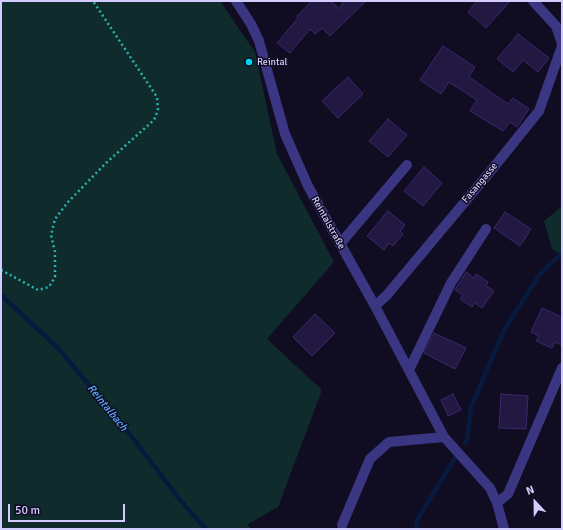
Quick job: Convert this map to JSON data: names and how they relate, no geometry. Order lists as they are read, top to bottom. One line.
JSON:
{"streets":{"street":["Fasangasse","Reintalstraße"]},"crossings":[["Fasangasse","Reintalstraße"]],"water":["Reintalbach"],"places":["Reintal"],"scale_bar":"50 m","north":"top"}
